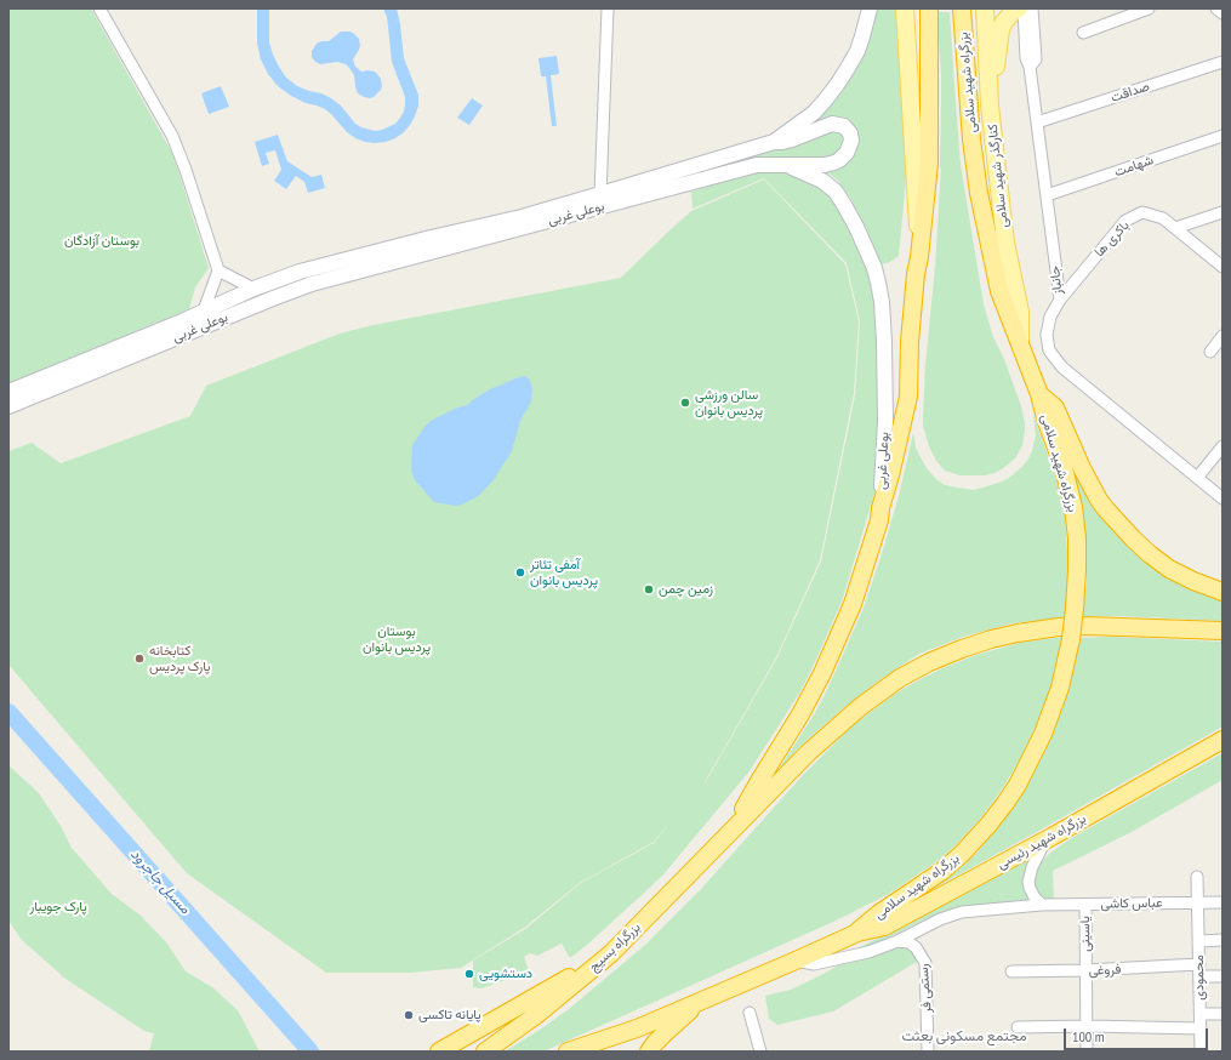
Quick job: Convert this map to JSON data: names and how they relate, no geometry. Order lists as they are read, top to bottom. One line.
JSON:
{"streets":{"highway":["بزرگراه شهید سلامی","بزرگراه شهید رئیسی","بزرگراه بسیج"],"main road":["کنارگذر شهید سلامی","بوعلی غربی"],"street":["صداقت","شهامت","باکری ها","جانباز","عباس کاشی","یاسینی","فروغی","محمودی","رستمی فر"]},"crossings":[["بزرگراه شهید سلامی","کنارگذر شهید سلامی"],["بزرگراه شهید سلامی","بزرگراه شهید رئیسی"],["صداقت","جانباز"],["شهامت","جانباز"],["باکری ها","جانباز"],["عباس کاشی","یاسینی"],["عباس کاشی","محمودی"],["عباس کاشی","رستمی فر"],["یاسینی","فروغی"],["فروغی","محمودی"]],"districts":["مجتمع مسکونی بعثت"],"water":["مسیل جاجرود"],"parks":["بوستان آزادگان","بوستان پردیس بانوان","پارک جویبار"],"places":["سالن ورزشی پردیس بانوان","آمفی تئاتر پردیس بانوان","زمین چمن","کتابخانه پارک پردیس","دستشویی","پایانه تاکسی"],"scale_bar":"100 m"}
